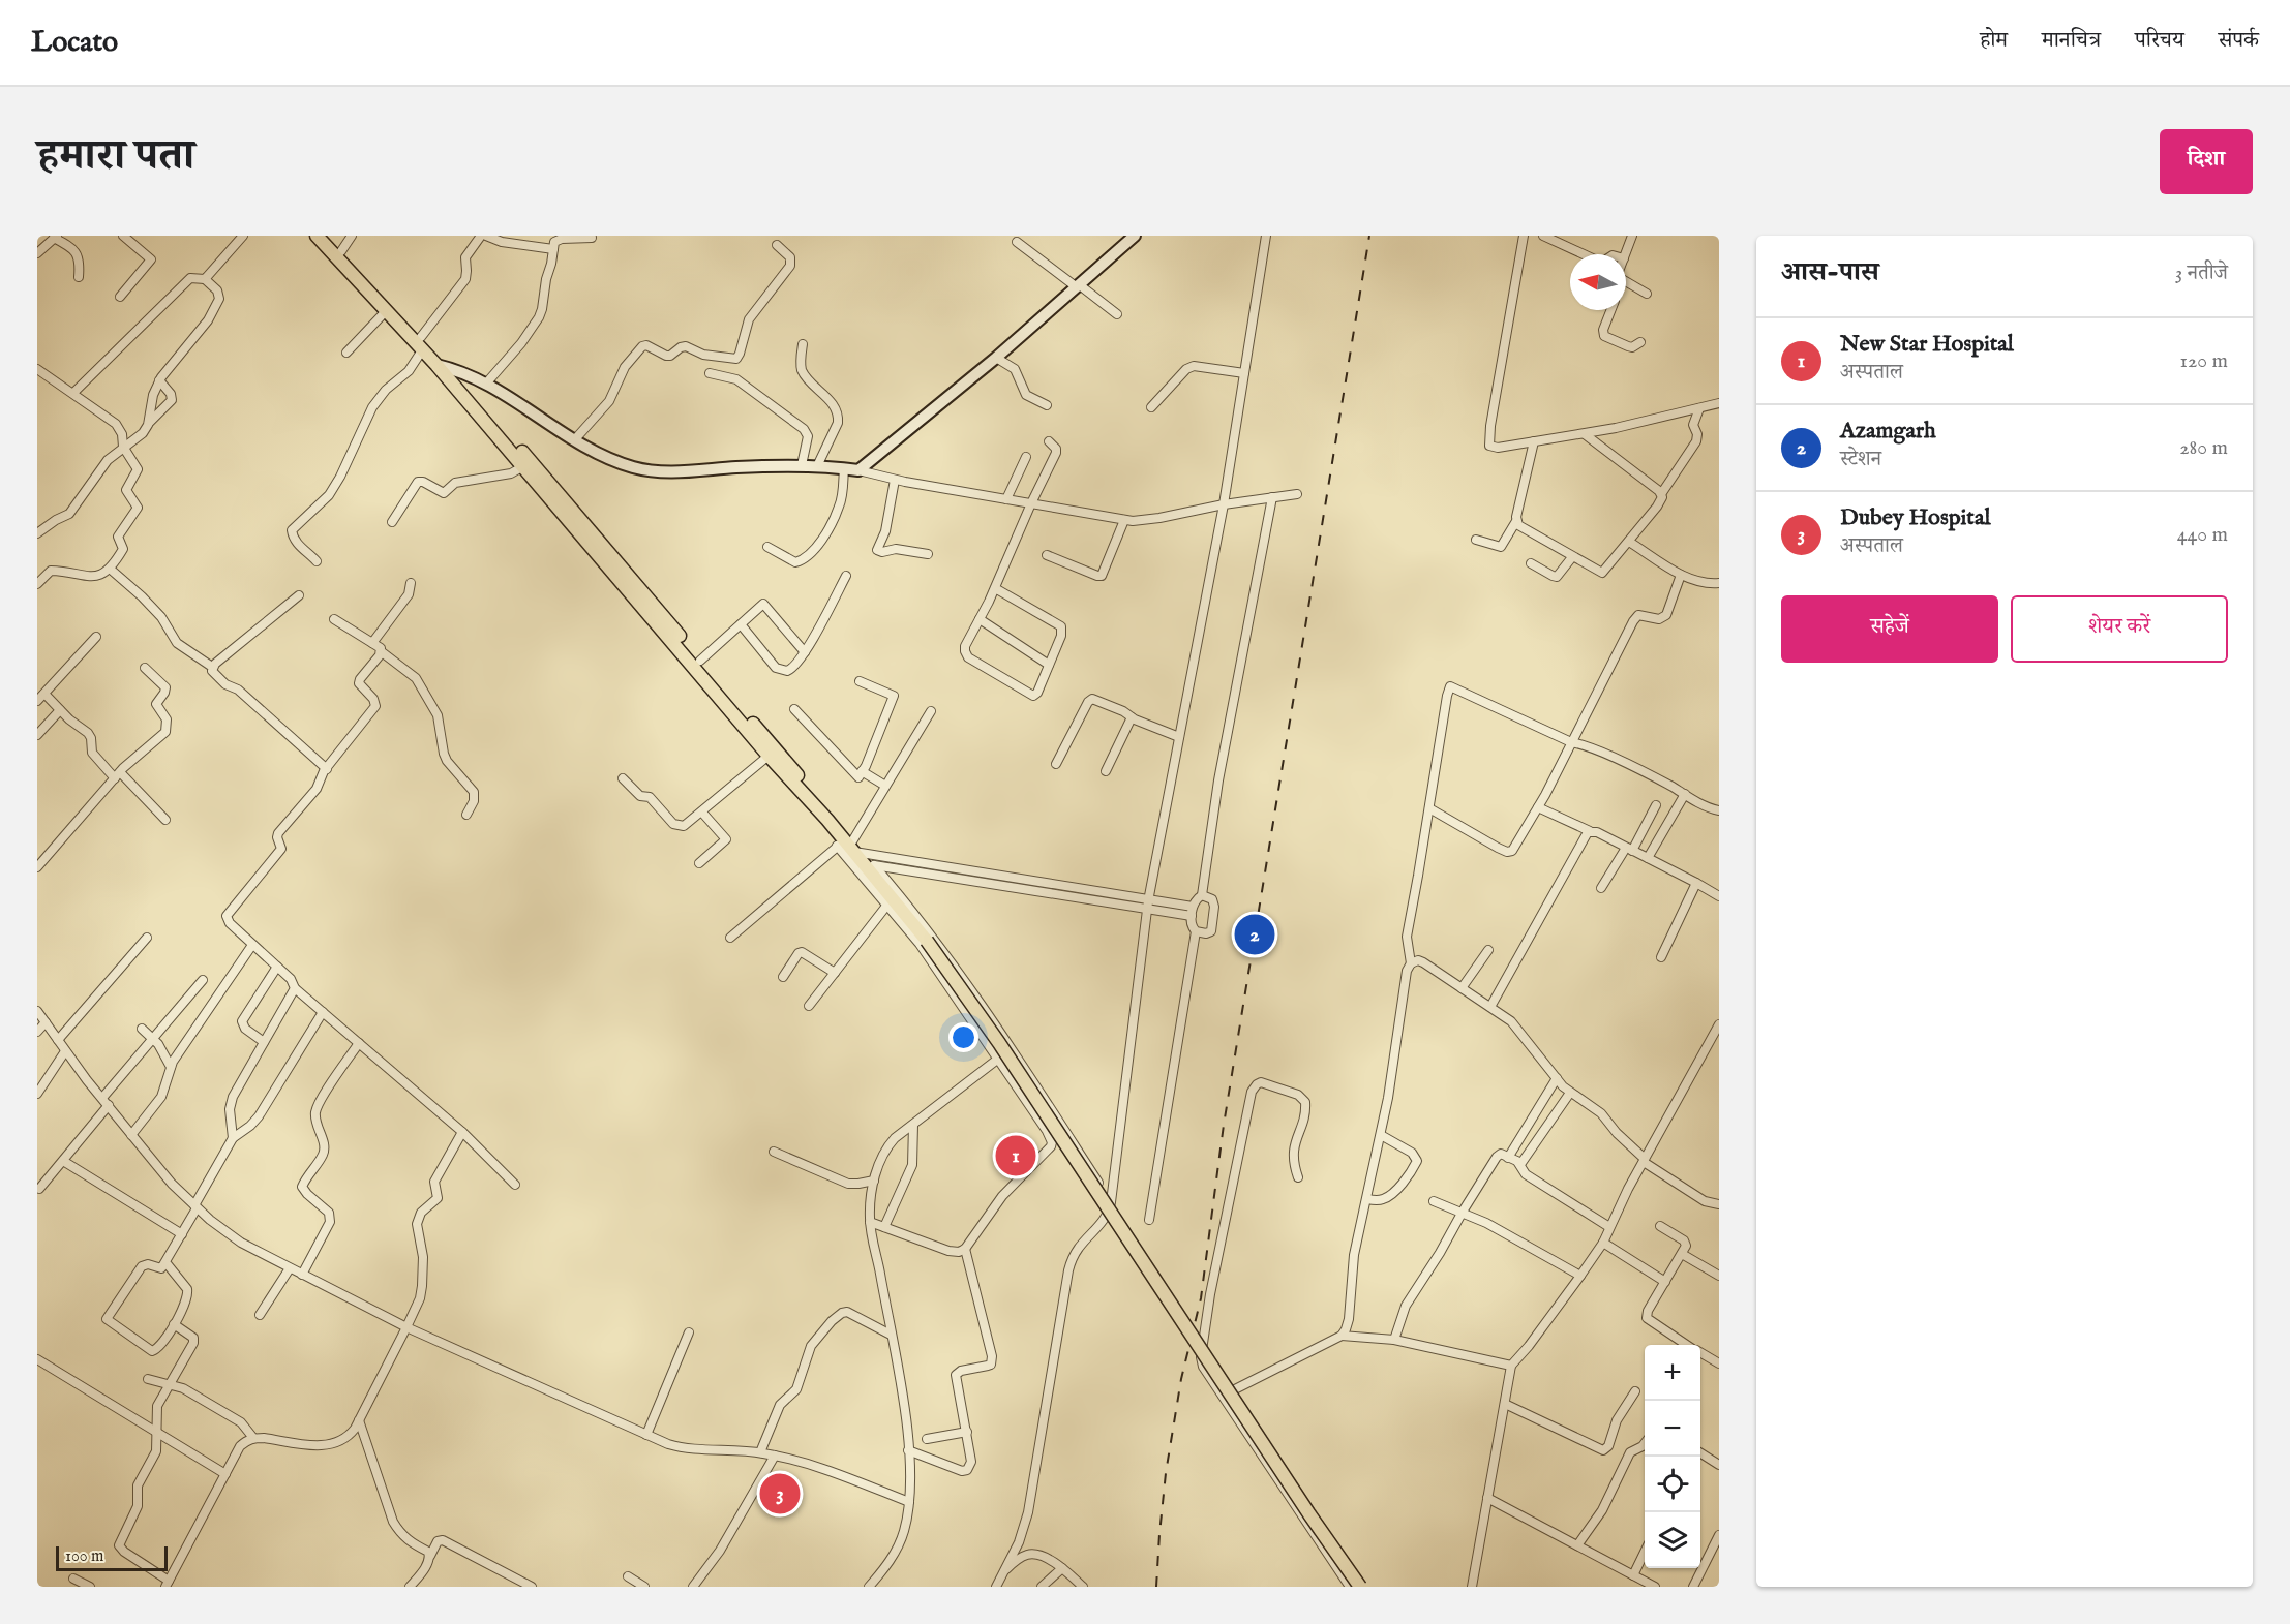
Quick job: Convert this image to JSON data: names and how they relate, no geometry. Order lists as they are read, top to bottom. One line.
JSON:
{"scale_bar":"100 m","north":"left","page":{"header":"Locato","nav":["होम","मानचित्र","परिचय","संपर्क"],"title":"हमारा पता","buttons":["दिशा",["सहेजें","शेयर करें"]],"heading":["आस-पास","3 नतीजे"],"list":[{"mark":"1","name":"New Star Hospital","note":"अस्पताल","value":"120 m"},{"mark":"2","name":"Azamgarh","note":"स्टेशन","value":"280 m"},{"mark":"3","name":"Dubey Hospital","note":"अस्पताल","value":"440 m"}],"pins":["2","1","3"],"map_buttons":["+","−"],"scale":"100 m"}}
